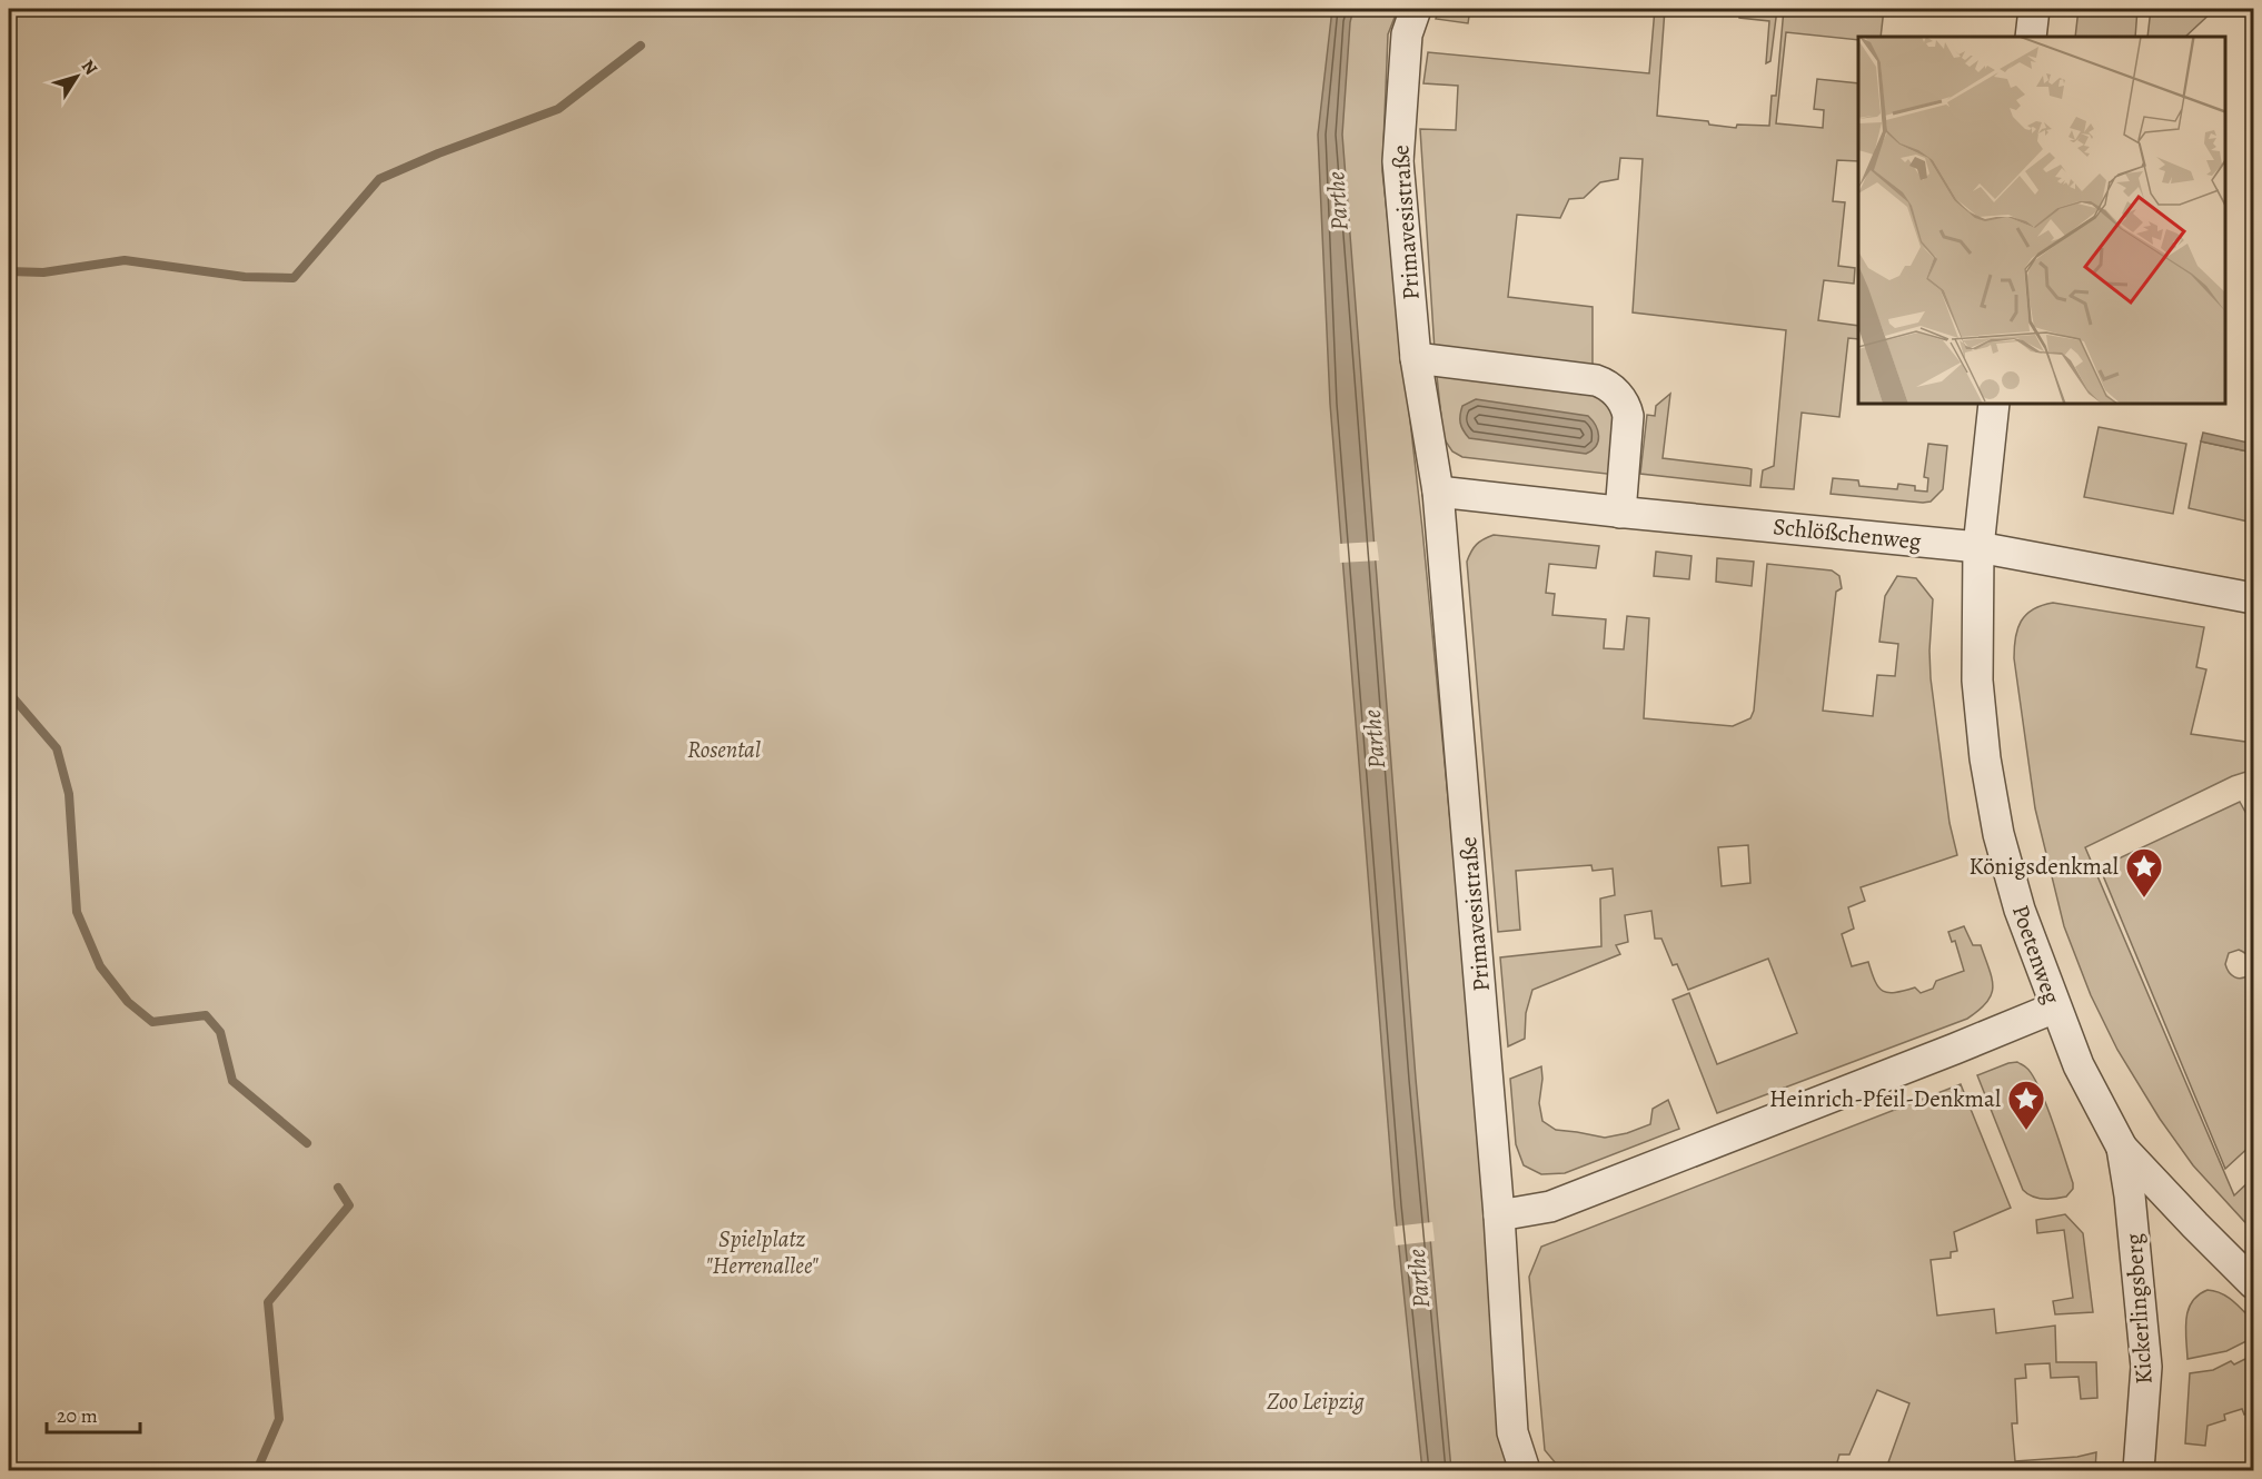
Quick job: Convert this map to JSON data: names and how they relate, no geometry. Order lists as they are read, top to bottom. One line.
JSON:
{"streets":{"street":["Primavesistraße","Schlößchenweg","Poetenweg","Kickerlingsberg"]},"crossings":[["Primavesistraße","Schlößchenweg"],["Schlößchenweg","Poetenweg"],["Poetenweg","Kickerlingsberg"]],"water":["Parthe"],"parks":["Rosental","Spielplatz \"Herrenallee\"","Zoo Leipzig"],"places":{"place":["Königsdenkmal","Heinrich-Pfeil-Denkmal"]},"scale_bar":"20 m","north":"top right"}
